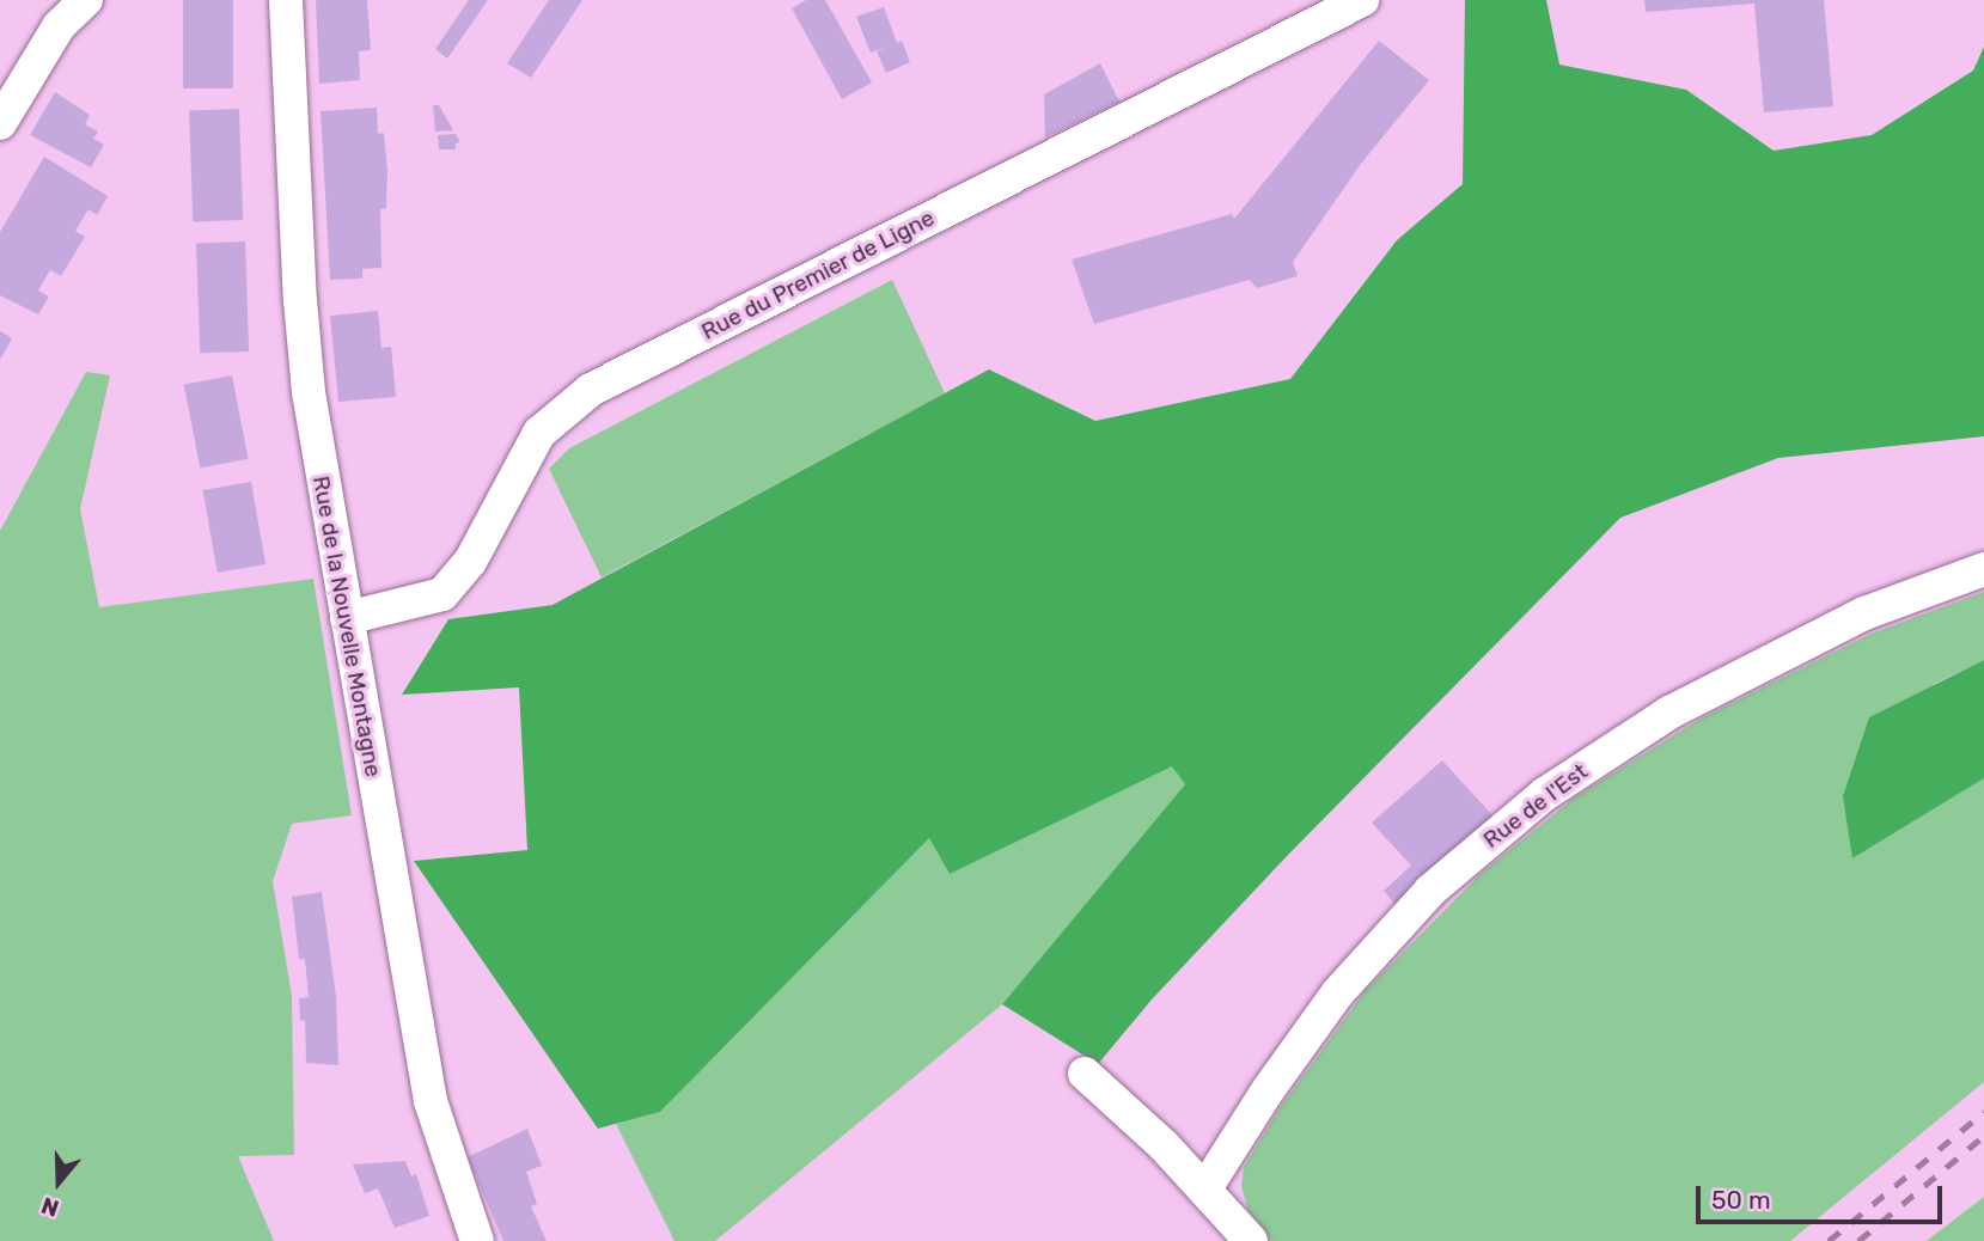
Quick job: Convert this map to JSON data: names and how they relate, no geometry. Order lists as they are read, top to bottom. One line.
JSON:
{"streets":{"street":["Rue du Premier de Ligne","Rue de la Nouvelle Montagne","Rue de l'Est"]},"crossings":[["Rue du Premier de Ligne","Rue de la Nouvelle Montagne"]],"scale_bar":"50 m","north":"bottom"}
